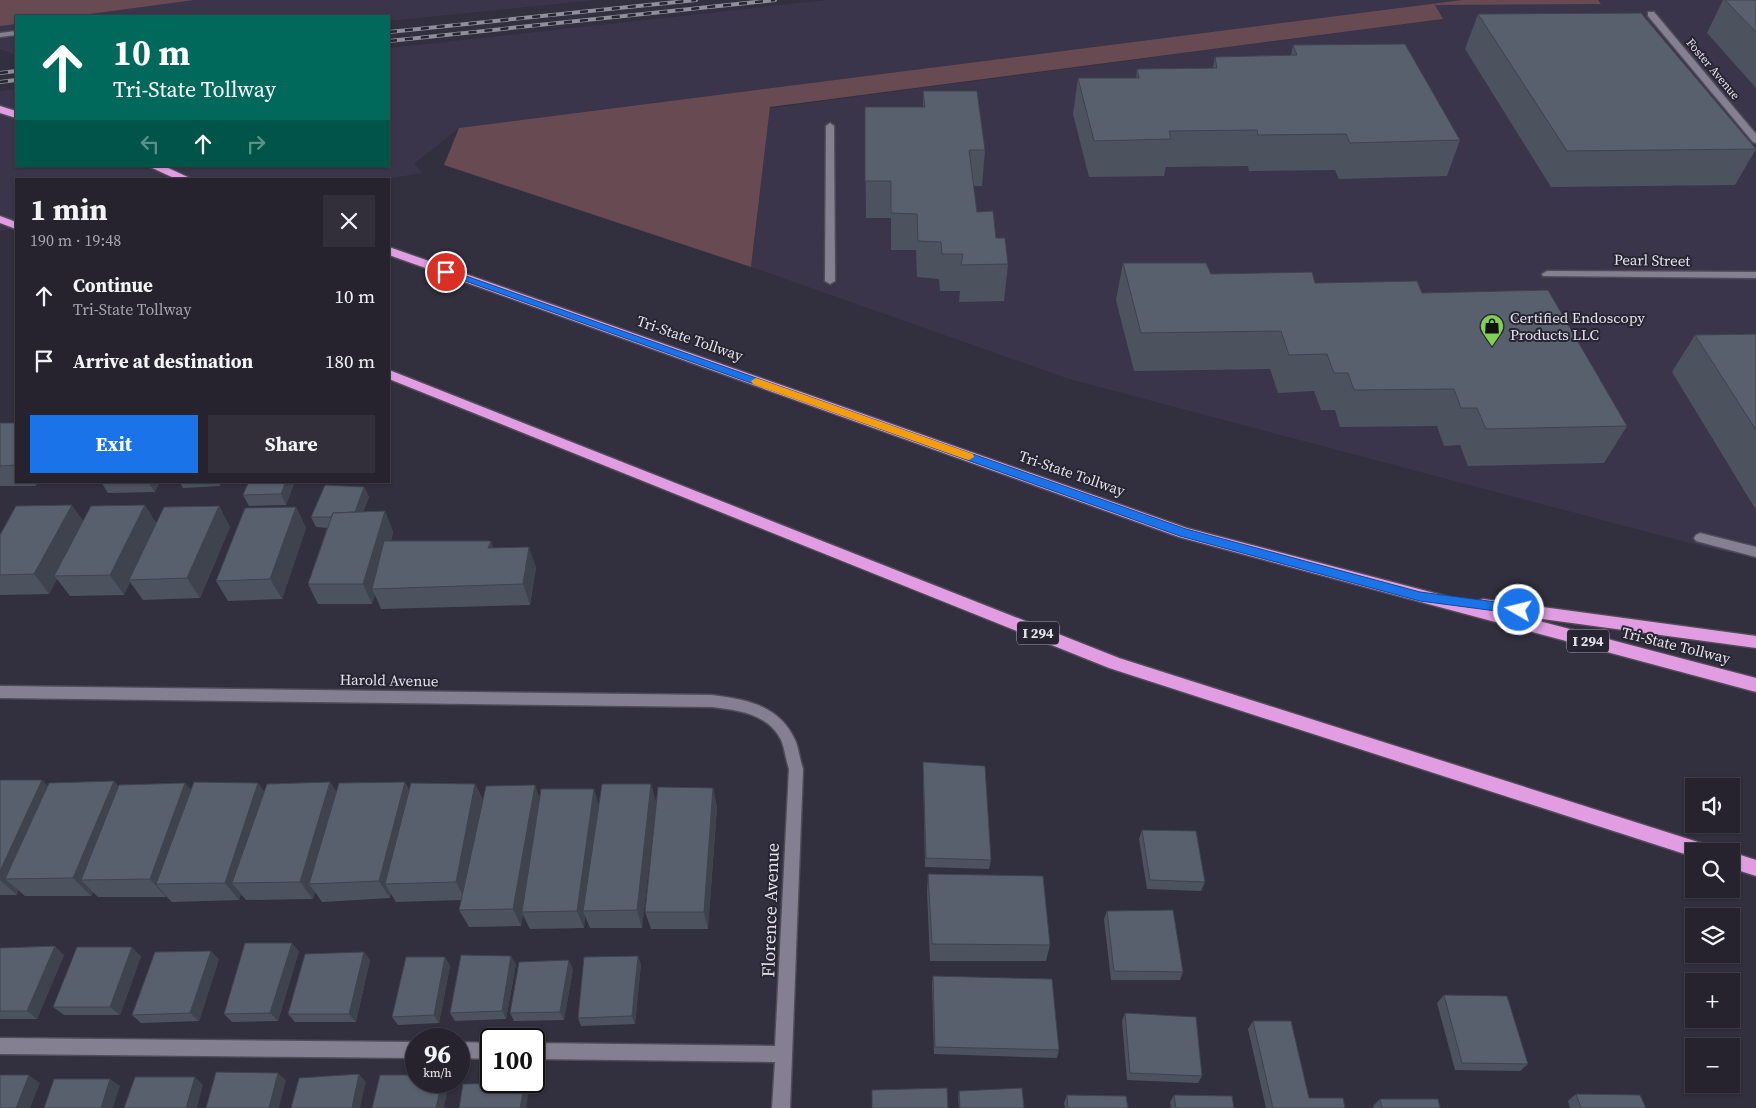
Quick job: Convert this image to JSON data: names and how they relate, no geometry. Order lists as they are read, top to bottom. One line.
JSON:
{"streets":{"highway":["Tri-State Tollway","I 294"],"street":["Foster Avenue","Pearl Street","Harold Avenue","Florence Avenue"]},"crossings":[["Harold Avenue","Florence Avenue"]],"places":{"shop":["Certified Endoscopy Products LLC"]},"page":{"turn":["10 m","Tri-State Tollway"],"heading":["1 min","190 m · 19:48"],"list":[{"name":"Continue","note":"Tri-State Tollway","value":"10 m"},{"name":"Arrive at destination","value":"180 m"}],"buttons":["Exit","Share"],"map_buttons":["+","−"],"speed":"96 km/h","limit":"100"}}
